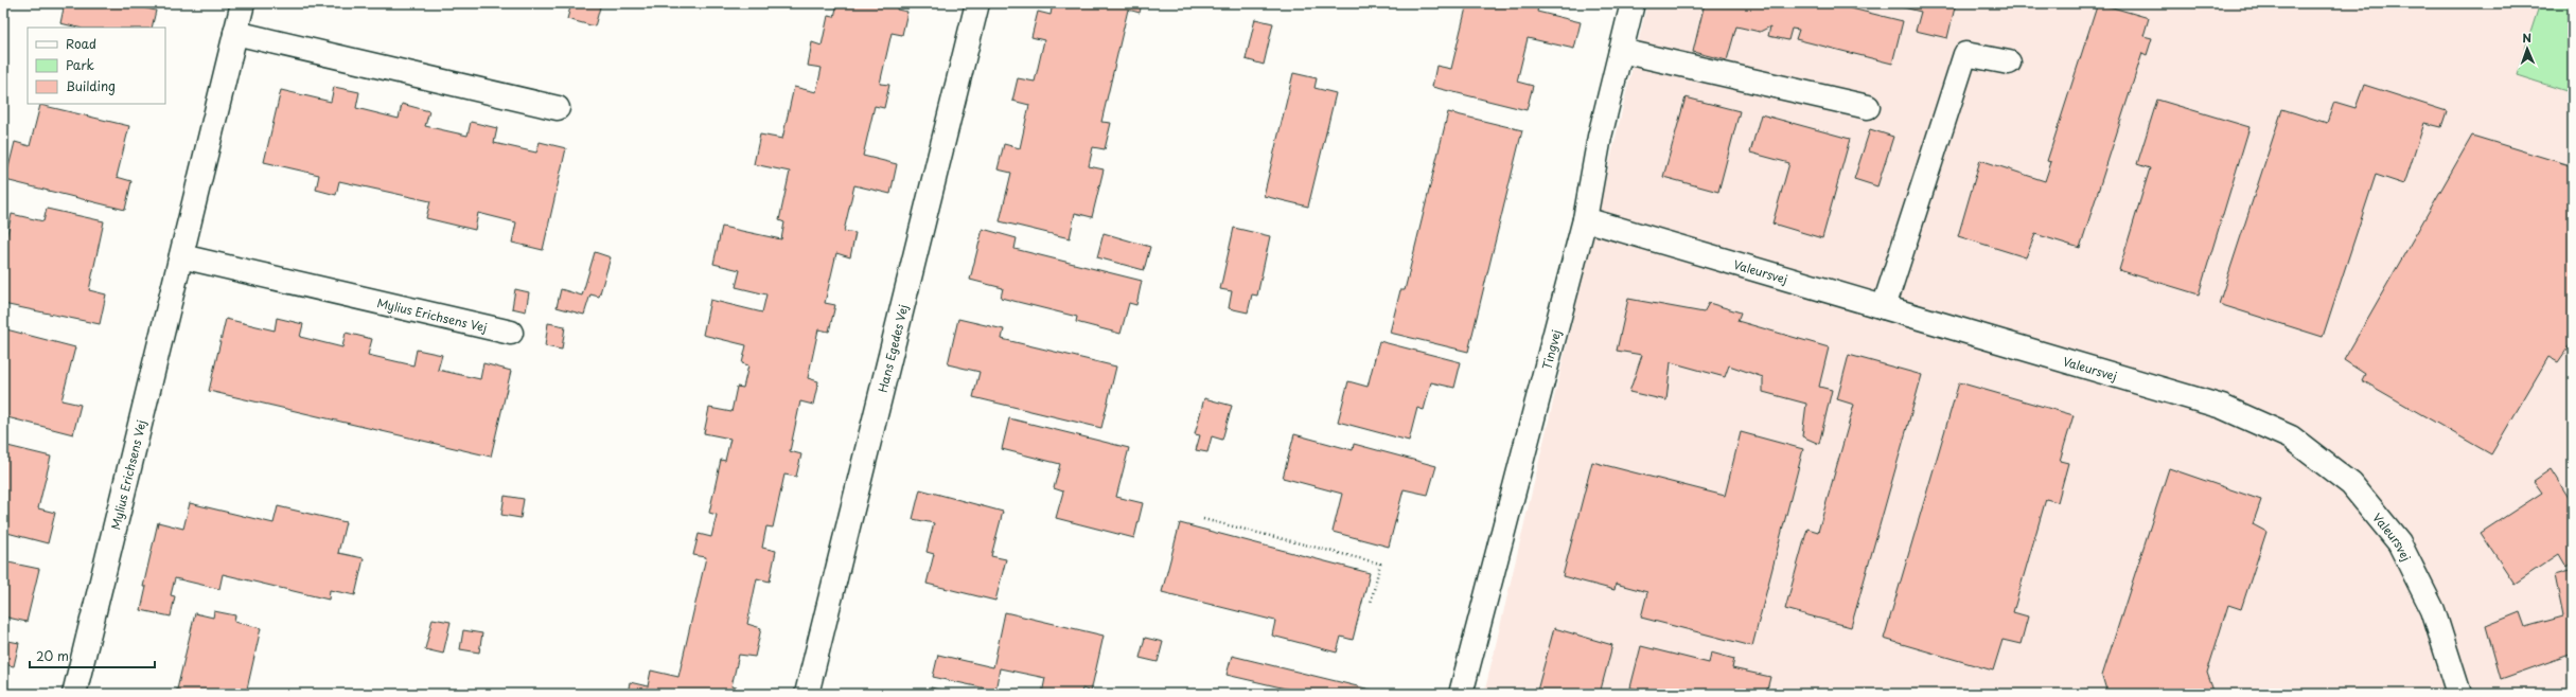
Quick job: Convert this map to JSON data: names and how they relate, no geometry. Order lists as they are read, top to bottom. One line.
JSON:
{"streets":{"street":["Valeursvej","Mylius Erichsens Vej","Hans Egedes Vej","Tingvej"]},"crossings":[["Valeursvej","Tingvej"]],"legend":["Road","Park","Building"],"scale_bar":"20 m","north":"top"}
